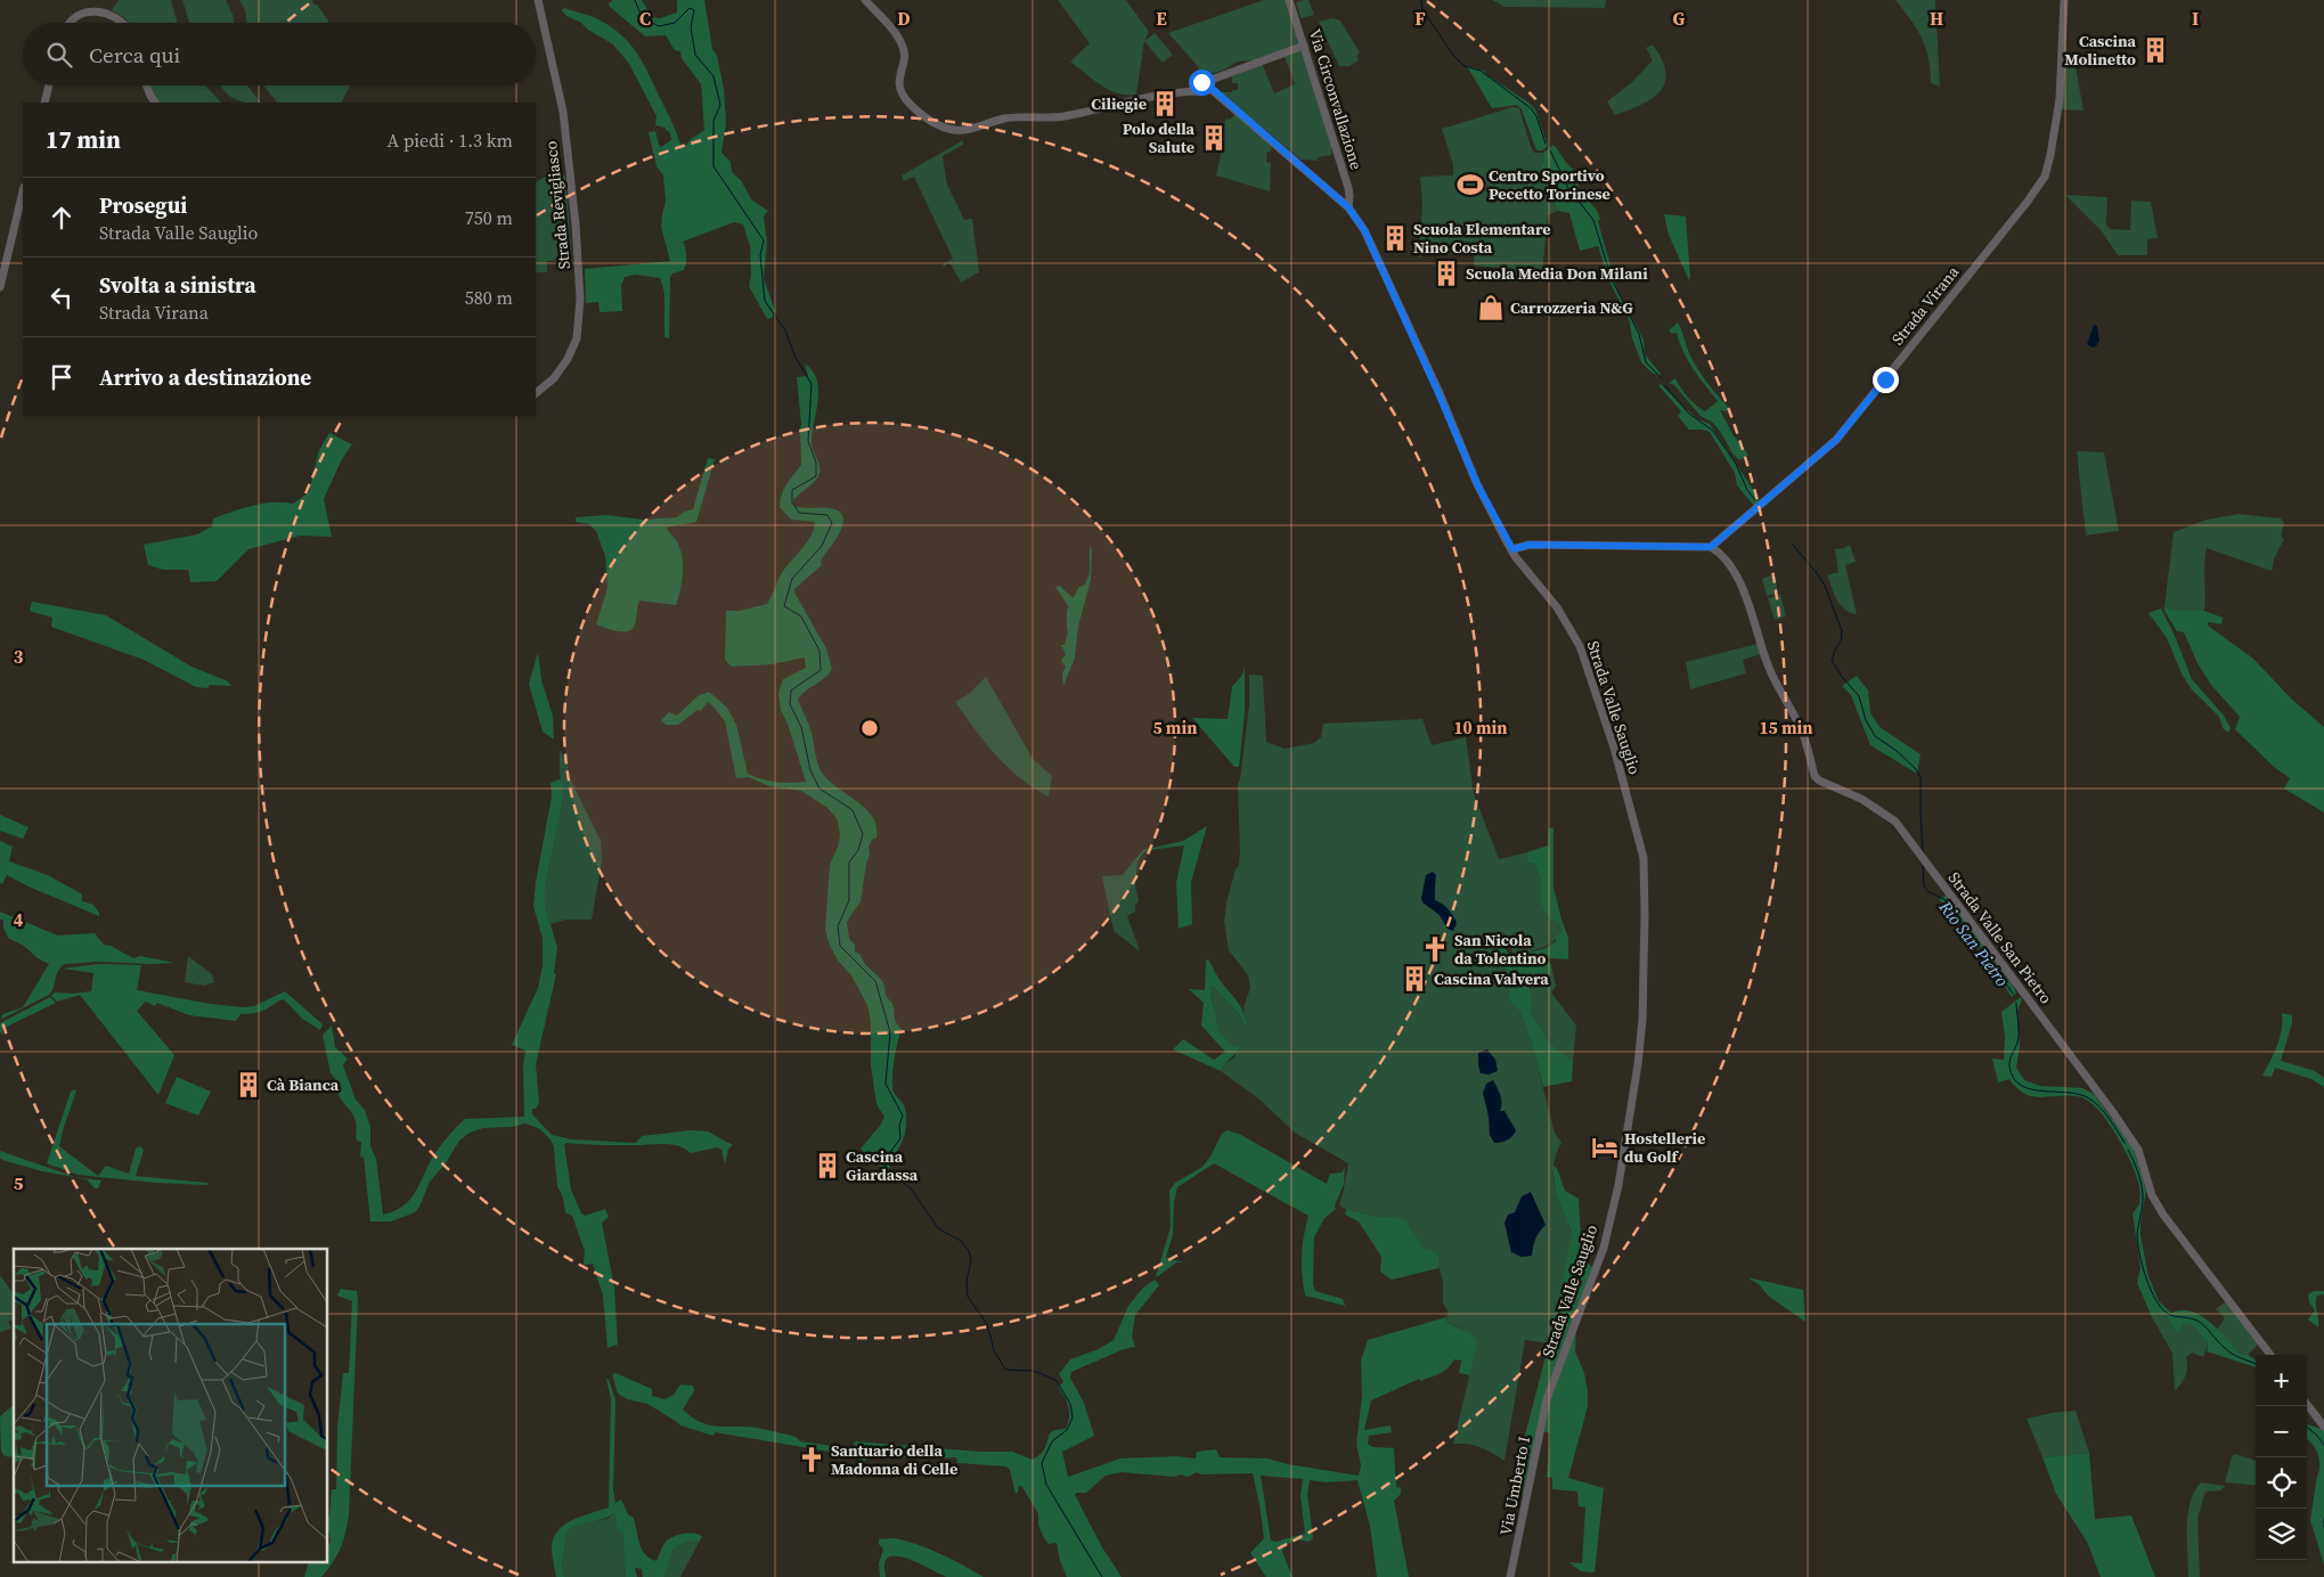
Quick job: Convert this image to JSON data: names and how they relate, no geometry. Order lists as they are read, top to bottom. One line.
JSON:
{"streets":{"street":["Via Circonvallazione","Strada Revigliasco","Strada Virana","Strada Valle Sauglio","Strada Valle San Pietro","Via Umberto I"]},"crossings":[["Via Circonvallazione","Strada Valle Sauglio"],["Strada Virana","Strada Valle San Pietro"],["Strada Valle Sauglio","Via Umberto I"]],"water":["Rio San Pietro"],"places":{"building":["Cascina Molinetto","Ciliegie","Polo della Salute","Scuola Elementare Nino Costa","Scuola Media Don Milani","Cascina Valvera","Cà Bianca","Cascina Giardassa"],"sports":["Centro Sportivo Pecetto Torinese"],"shop":["Carrozzeria N&G"],"church":["San Nicola da Tolentino","Santuario della Madonna di Celle"],"hotel":["Hostellerie du Golf"]},"page":{"search":"Cerca qui","heading":["17 min","A piedi · 1.3 km"],"list":[["Prosegui","Strada Valle Sauglio","750 m"],["Svolta a sinistra","Strada Virana","580 m"],"Arrivo a destinazione"],"map_buttons":["+","−"]},"grid":{"columns":["C","D","E","F","G","H","I"],"rows":["3","4","5"]},"rings":["5 min","10 min","15 min"]}
